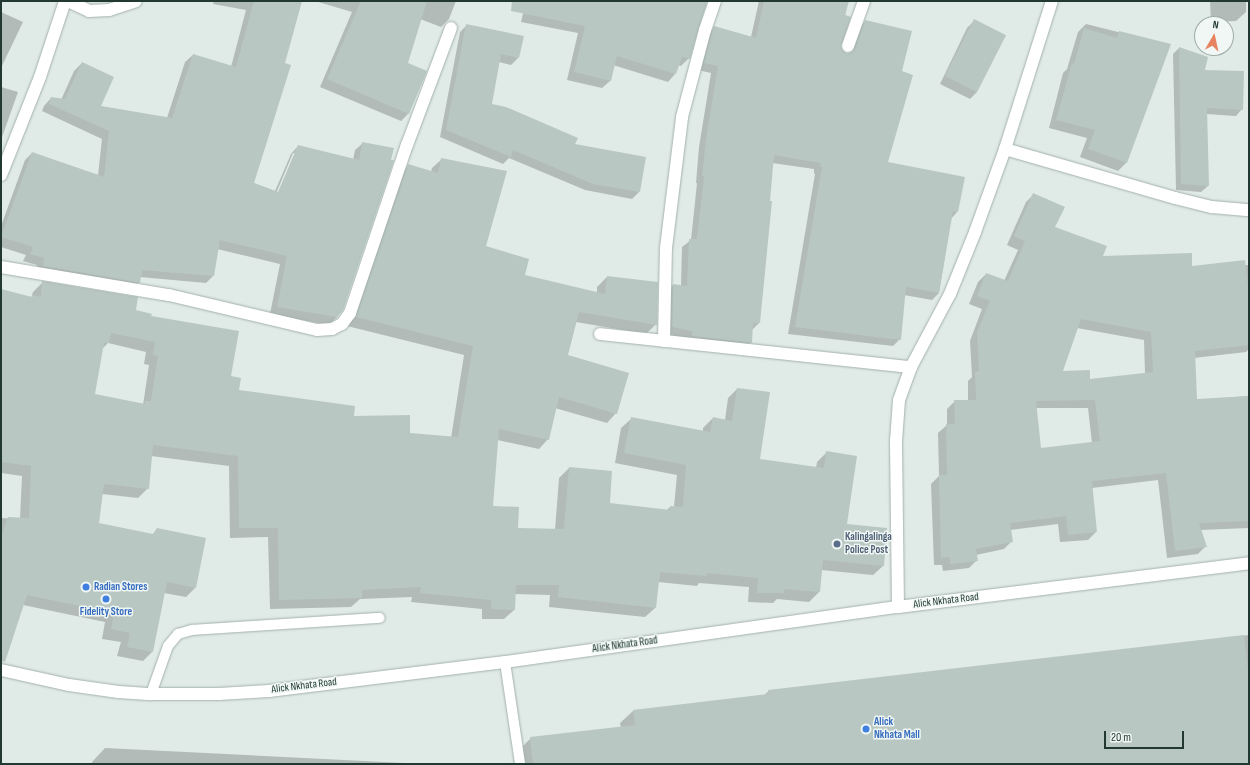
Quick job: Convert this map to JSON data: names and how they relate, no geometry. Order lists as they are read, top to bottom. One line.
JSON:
{"streets":{"street":["Alick Nkhata Road"]},"places":["Kalingalinga Police Post","Radian Stores","Fidelity Store","Alick Nkhata Mall"],"scale_bar":"20 m","north":"top"}
